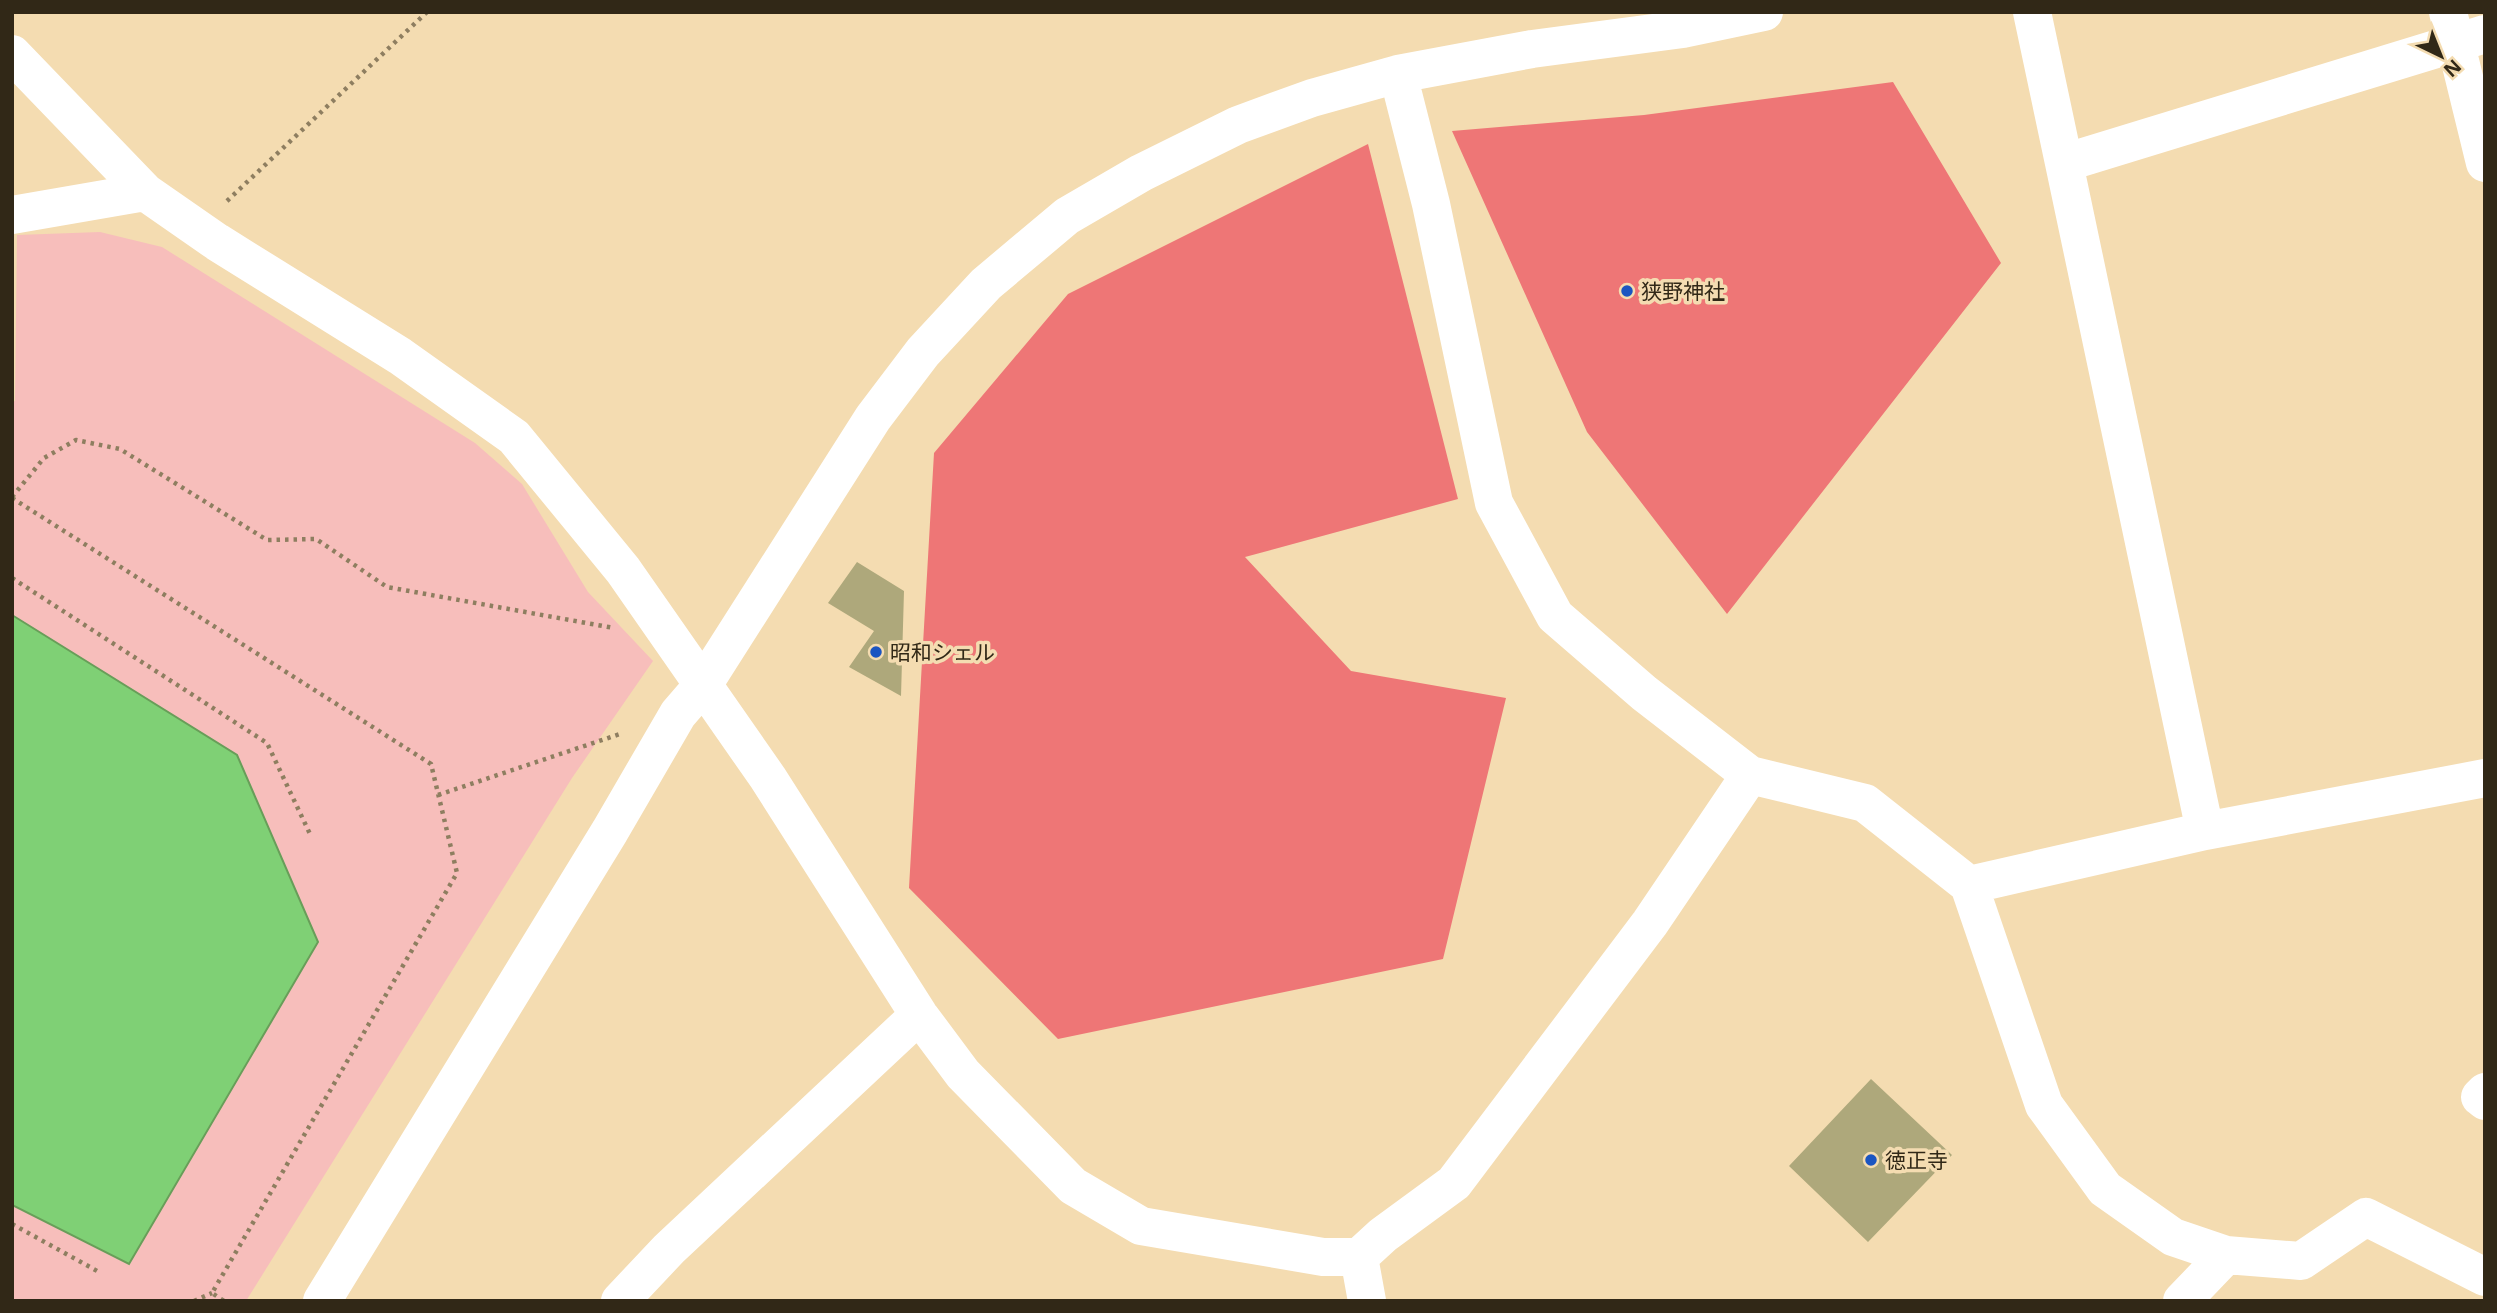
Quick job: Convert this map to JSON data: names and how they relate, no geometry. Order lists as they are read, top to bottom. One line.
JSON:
{"places":["狭野神社","昭和シェル","徳正寺"],"north":"bottom right"}
